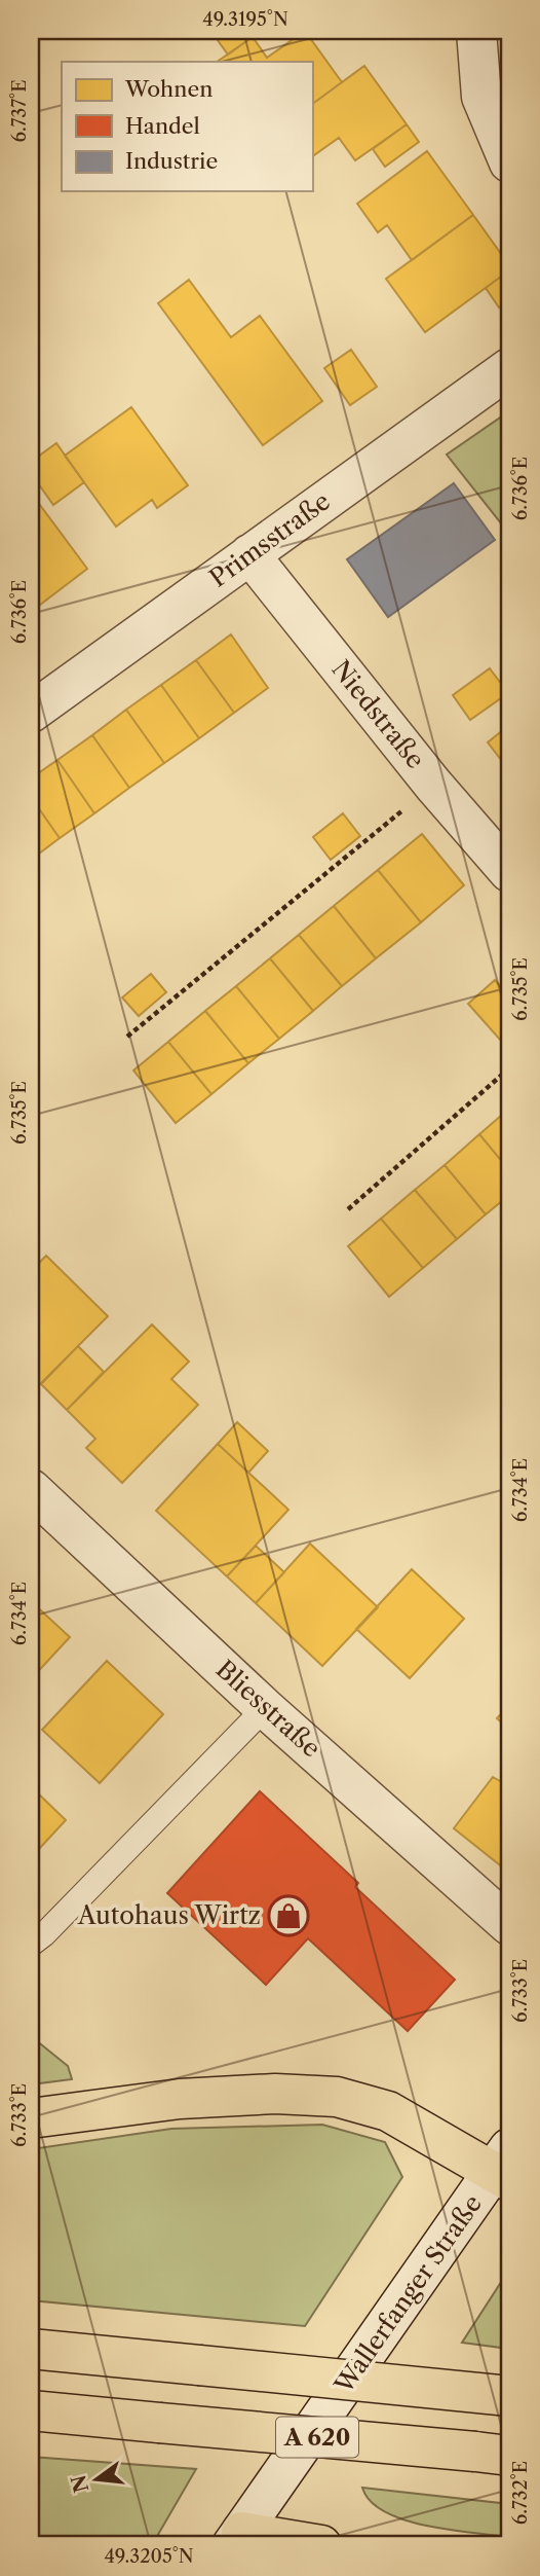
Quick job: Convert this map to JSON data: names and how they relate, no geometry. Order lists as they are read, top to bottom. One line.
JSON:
{"streets":{"highway":["A 620"],"street":["Primsstraße","Niedstraße","Bliesstraße","Wallerfanger Straße"]},"crossings":[["Primsstraße","Niedstraße"]],"places":{"shop":["Autohaus Wirtz"]},"legend":["Wohnen","Handel","Industrie"],"north":"left","coordinates":["49.3195°N","6.737°E","6.736°E","6.735°E","6.734°E","6.733°E","6.732°E","49.3205°N"]}
